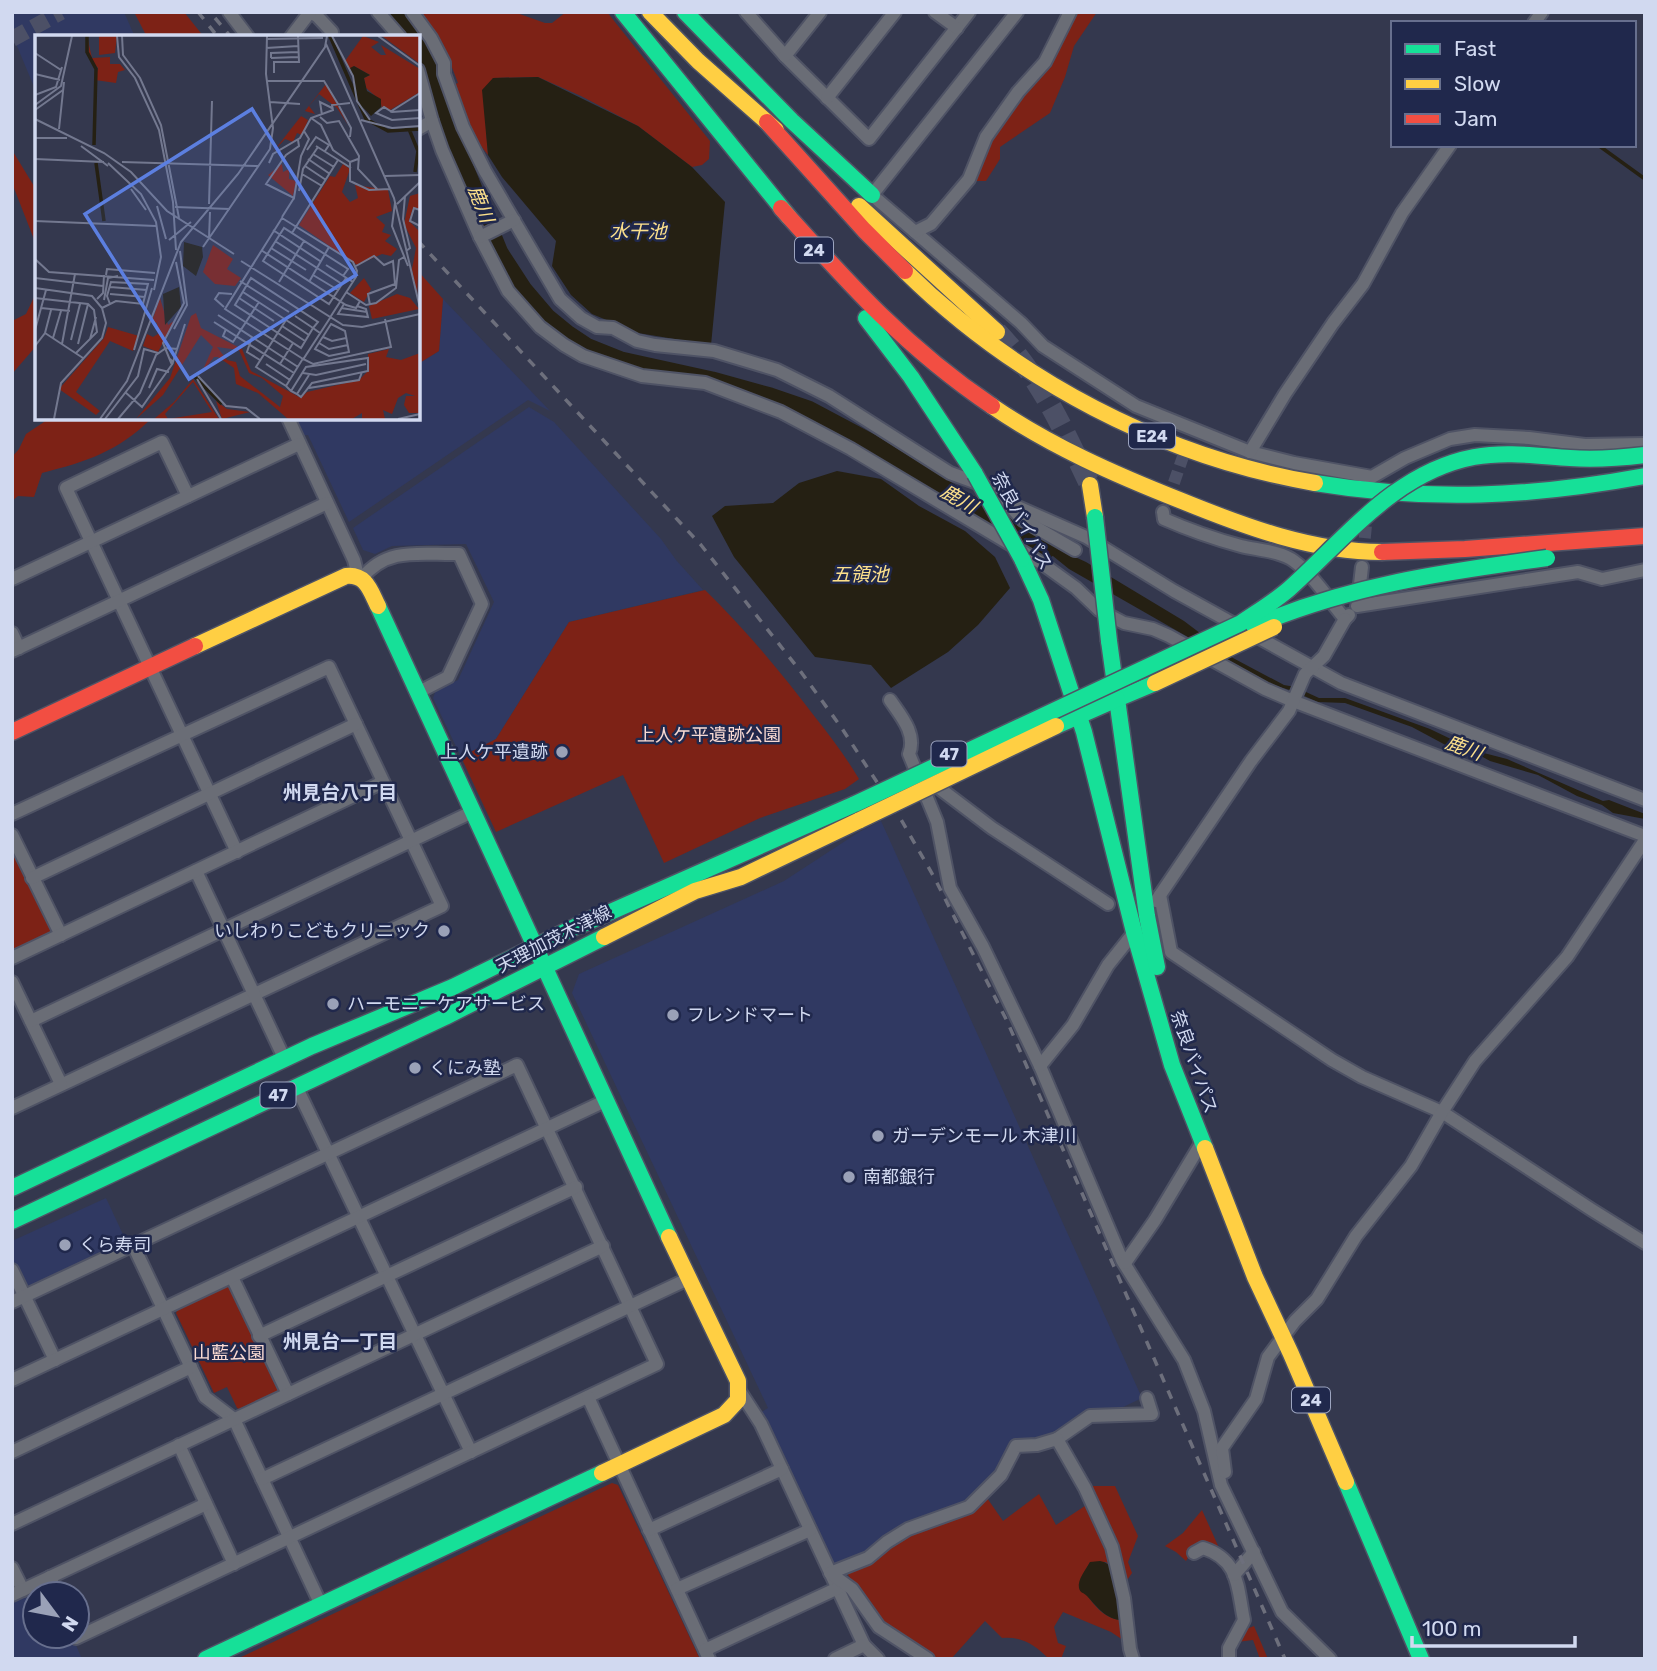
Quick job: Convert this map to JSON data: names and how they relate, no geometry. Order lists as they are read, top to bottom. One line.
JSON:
{"streets":{"main road":["24","E24","奈良バイパス","47","天理加茂木津線"]},"crossings":[["奈良バイパス","47"],["47","天理加茂木津線"]],"districts":["州見台八丁目","州見台一丁目"],"water":["鹿川","水干池","五領池"],"parks":["上人ケ平遺跡公園","山藍公園"],"places":["上人ケ平遺跡","いしわりこどもクリニック","ハーモニーケアサービス","フレンドマート","くにみ塾","ガーデンモール 木津川","南都銀行","くら寿司"],"legend":["Fast","Slow","Jam"],"scale_bar":"100 m","north":"bottom right"}
